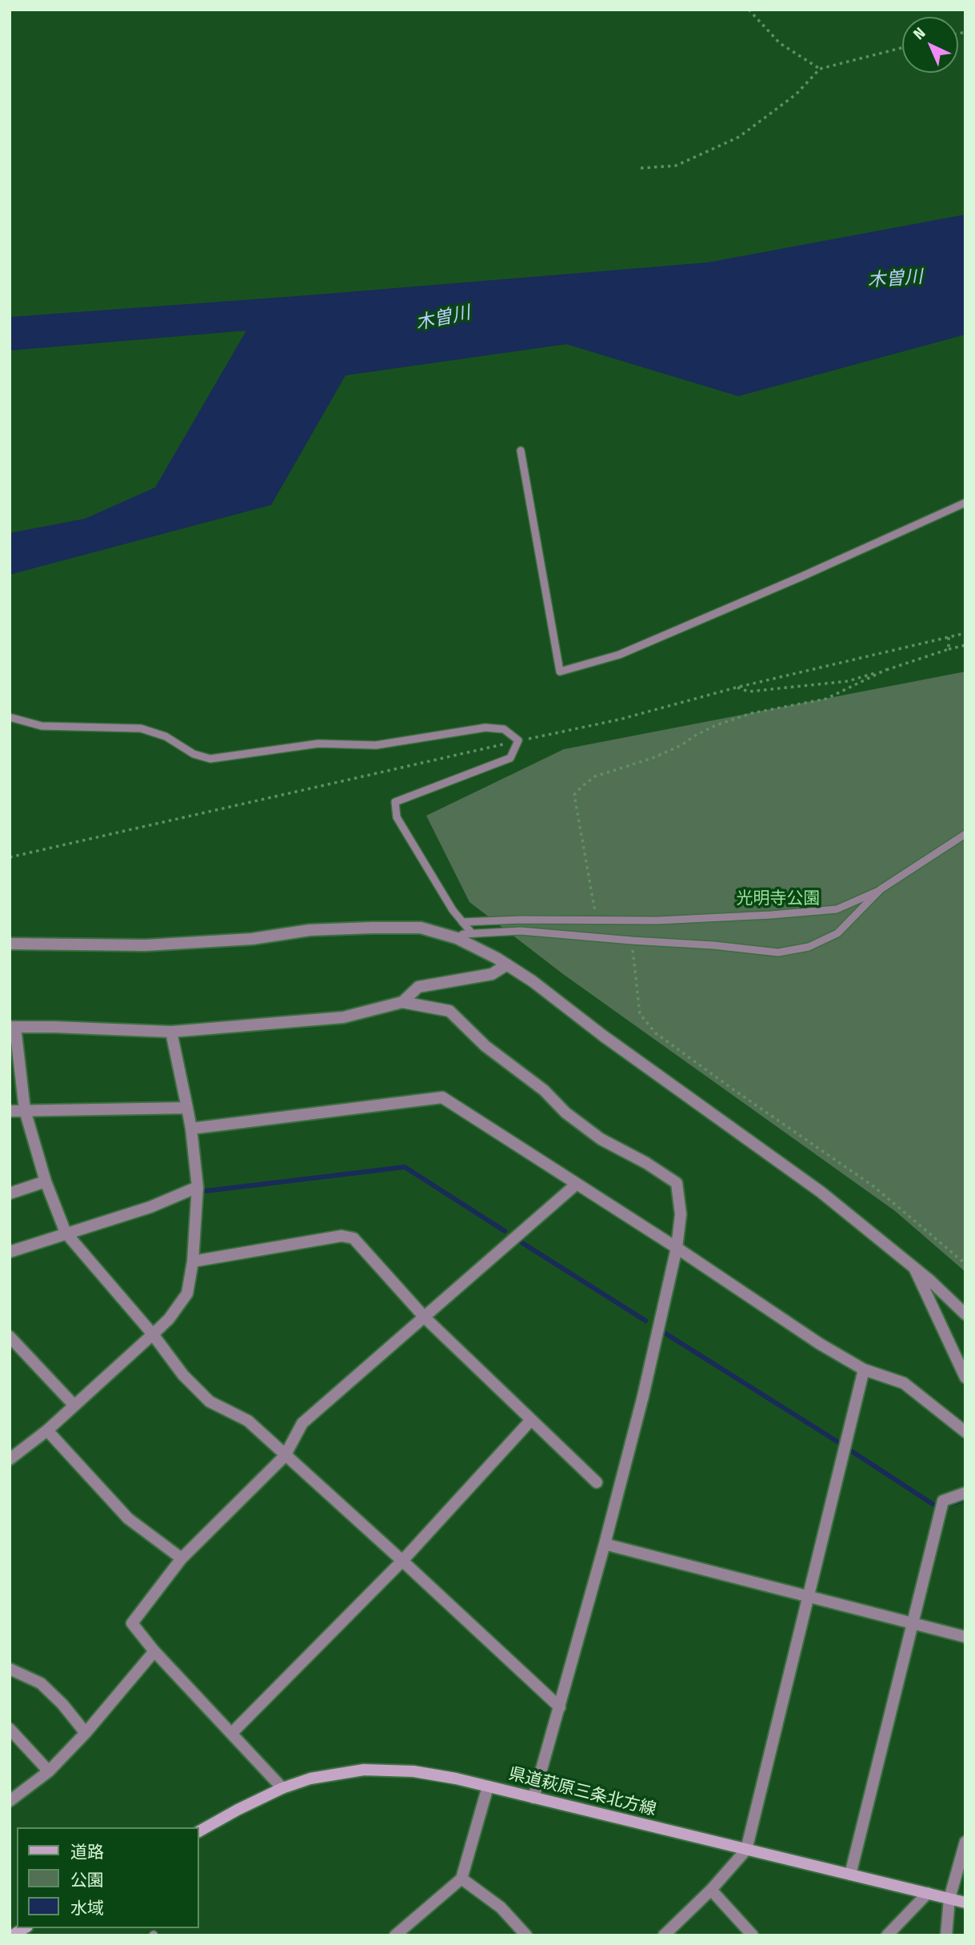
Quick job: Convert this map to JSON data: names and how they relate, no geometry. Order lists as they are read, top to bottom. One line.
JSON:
{"streets":{"main road":["県道萩原三条北方線"]},"water":["木曽川"],"parks":["光明寺公園"],"legend":["道路","公園","水域"],"north":"top left"}
